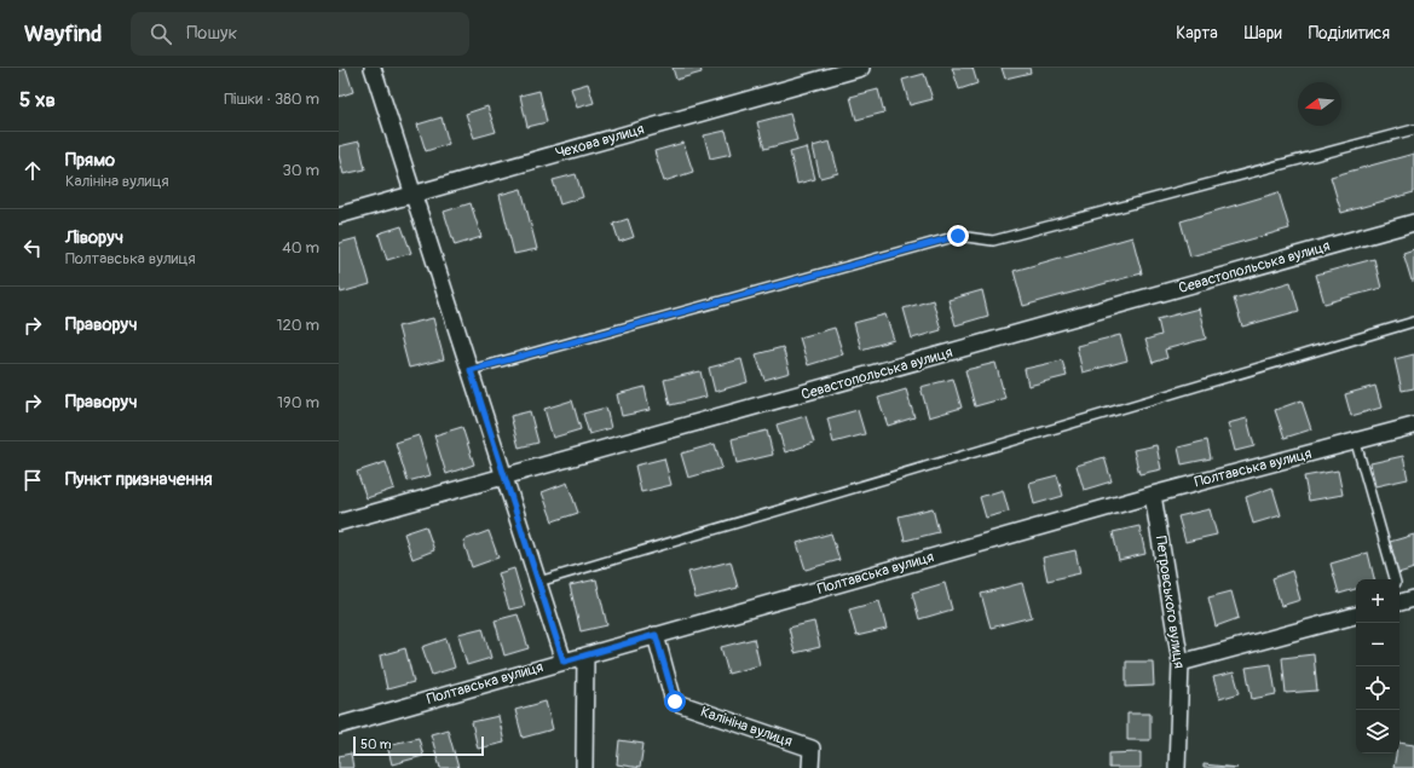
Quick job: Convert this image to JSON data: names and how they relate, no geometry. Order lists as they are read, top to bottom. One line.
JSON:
{"streets":{"street":["Чехова вулиця","Севастопольська вулиця","Полтавська вулиця","Петровського вулиця","Калініна вулиця"]},"crossings":[["Полтавська вулиця","Петровського вулиця"],["Полтавська вулиця","Калініна вулиця"]],"scale_bar":"50 m","north":"left","page":{"header":"Wayfind","search":"Пошук","nav":["Карта","Шари","Поділитися"],"heading":["5 хв","Пішки · 380 m"],"list":[["Прямо","Калініна вулиця","30 m"],["Ліворуч","Полтавська вулиця","40 m"],["Праворуч","120 m"],["Праворуч","190 m"],"Пункт призначення"],"map_buttons":["+","−"],"scale":"50 m"}}
